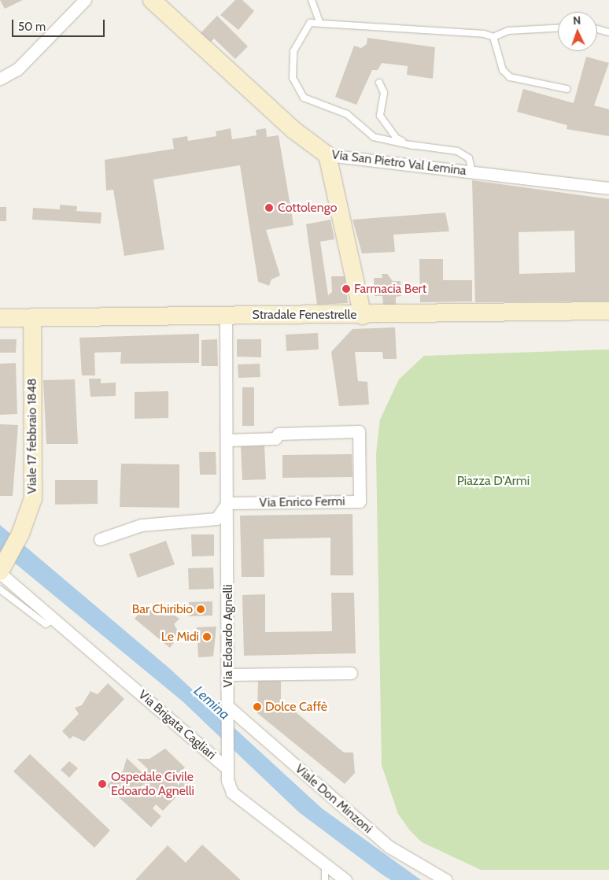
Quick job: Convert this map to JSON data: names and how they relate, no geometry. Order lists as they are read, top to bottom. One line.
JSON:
{"streets":{"street":["Via San Pietro Val Lemina","Stradale Fenestrelle","Viale 17 febbraio 1848","Via Enrico Fermi","Via Edoardo Agnelli","Via Brigata Cagliari","Viale Don Minzoni"]},"crossings":[["Stradale Fenestrelle","Viale 17 febbraio 1848"],["Stradale Fenestrelle","Via Edoardo Agnelli"],["Viale 17 febbraio 1848","Via Brigata Cagliari"],["Via Enrico Fermi","Via Edoardo Agnelli"],["Via Edoardo Agnelli","Via Brigata Cagliari"],["Via Edoardo Agnelli","Viale Don Minzoni"]],"water":["Lemina"],"parks":["Piazza D'Armi"],"places":["Cottolengo","Farmacia Bert","Bar Chiribio","Le Midi","Dolce Caffè","Ospedale Civile Edoardo Agnelli"],"scale_bar":"50 m","north":"top"}
